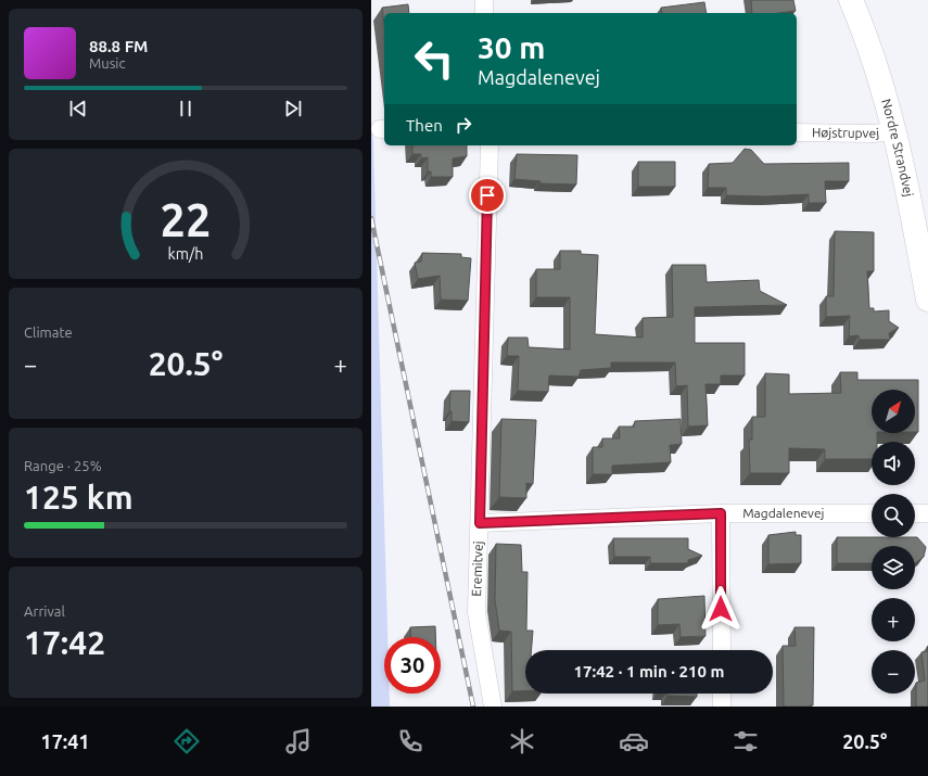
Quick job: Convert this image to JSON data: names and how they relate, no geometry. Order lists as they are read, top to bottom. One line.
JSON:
{"streets":{"main road":["Nordre Strandvej"],"street":["Højstrupvej","Magdalenevej","Eremitvej"]},"crossings":[["Højstrupvej","Nordre Strandvej"],["Magdalenevej","Eremitvej"]],"north":"top right","page":{"turn":["30 m","Magdalenevej"],"song":["88.8 FM","Music"],"then":"Then","tile":["Climate",["Range · 25%","125 km"],["Arrival","17:42"]],"heat":["−","20.5°","+"],"map_buttons":["+","−"],"limit":"30","trip":"17:42 · 1 min · 210 m","tabs":["17:41","20.5°"],"gauge":["22","km/h"]}}
